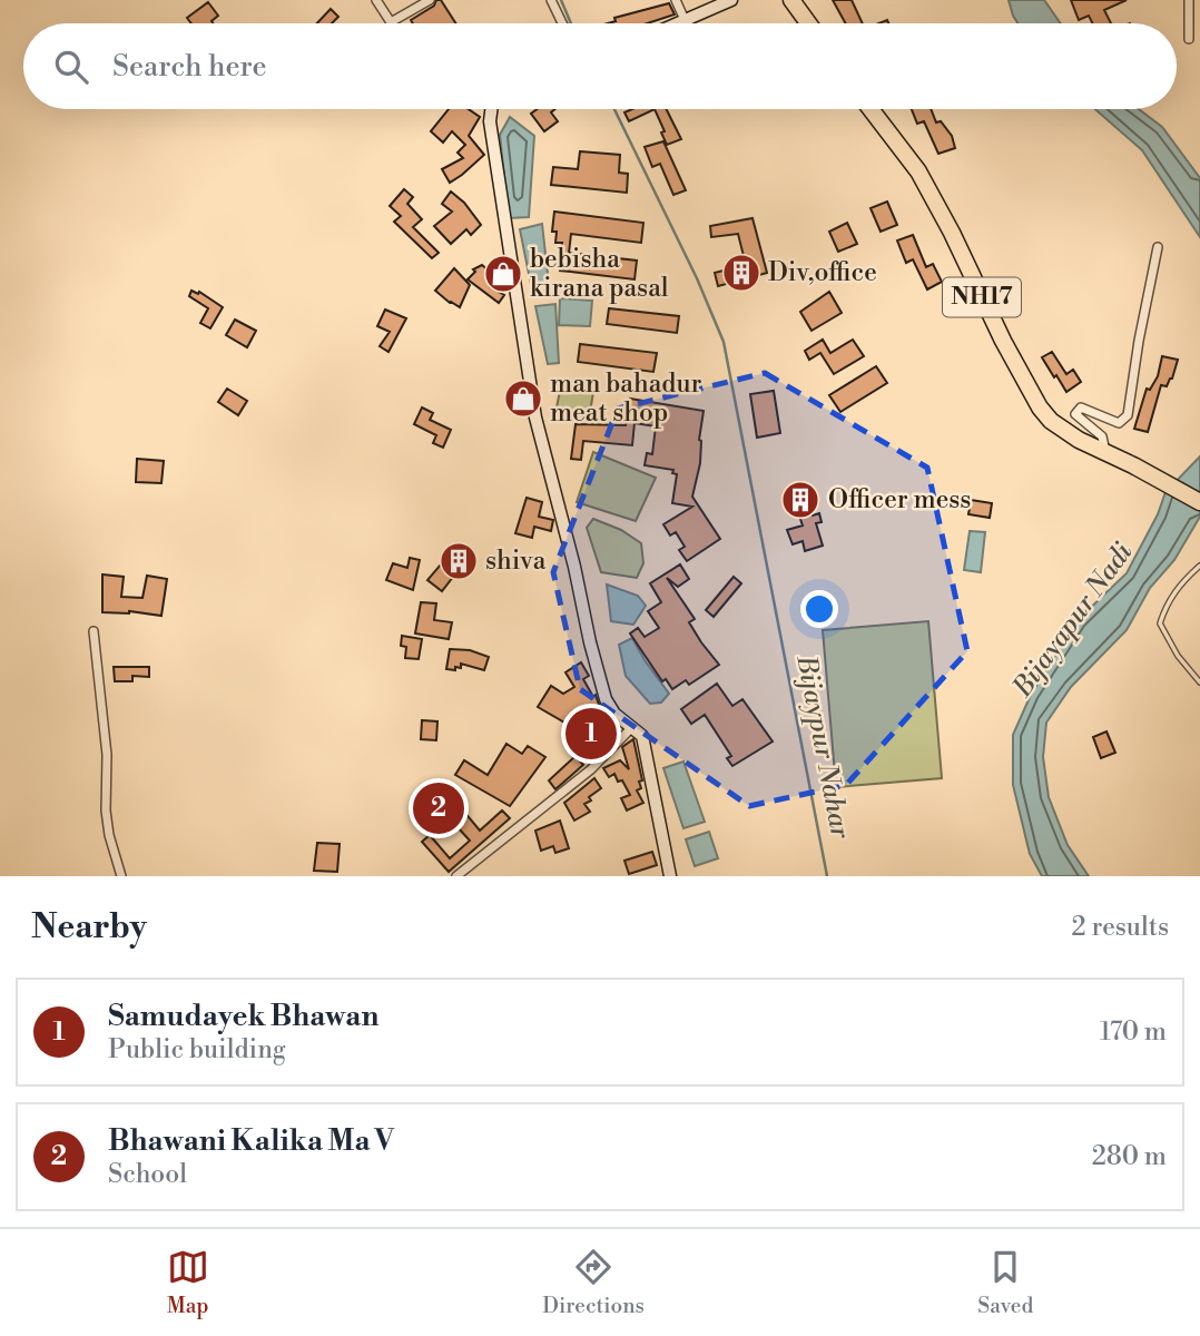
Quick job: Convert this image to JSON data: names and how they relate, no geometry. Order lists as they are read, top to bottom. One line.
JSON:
{"streets":{"highway":["NH17"]},"water":["Bijayapur Nadi","Bijaypur Nahar"],"places":{"building":["Div,office","Officer mess","shiva"],"shop":["bebisha kirana pasal","man bahadur meat shop"]},"page":{"search":"Search here","pins":["1","2"],"heading":["Nearby","2 results"],"list":[{"mark":"1","name":"Samudayek Bhawan","note":"Public building","value":"170 m"},{"mark":"2","name":"Bhawani Kalika Ma V","note":"School","value":"280 m"}],"nav":["Map","Directions","Saved"]}}
